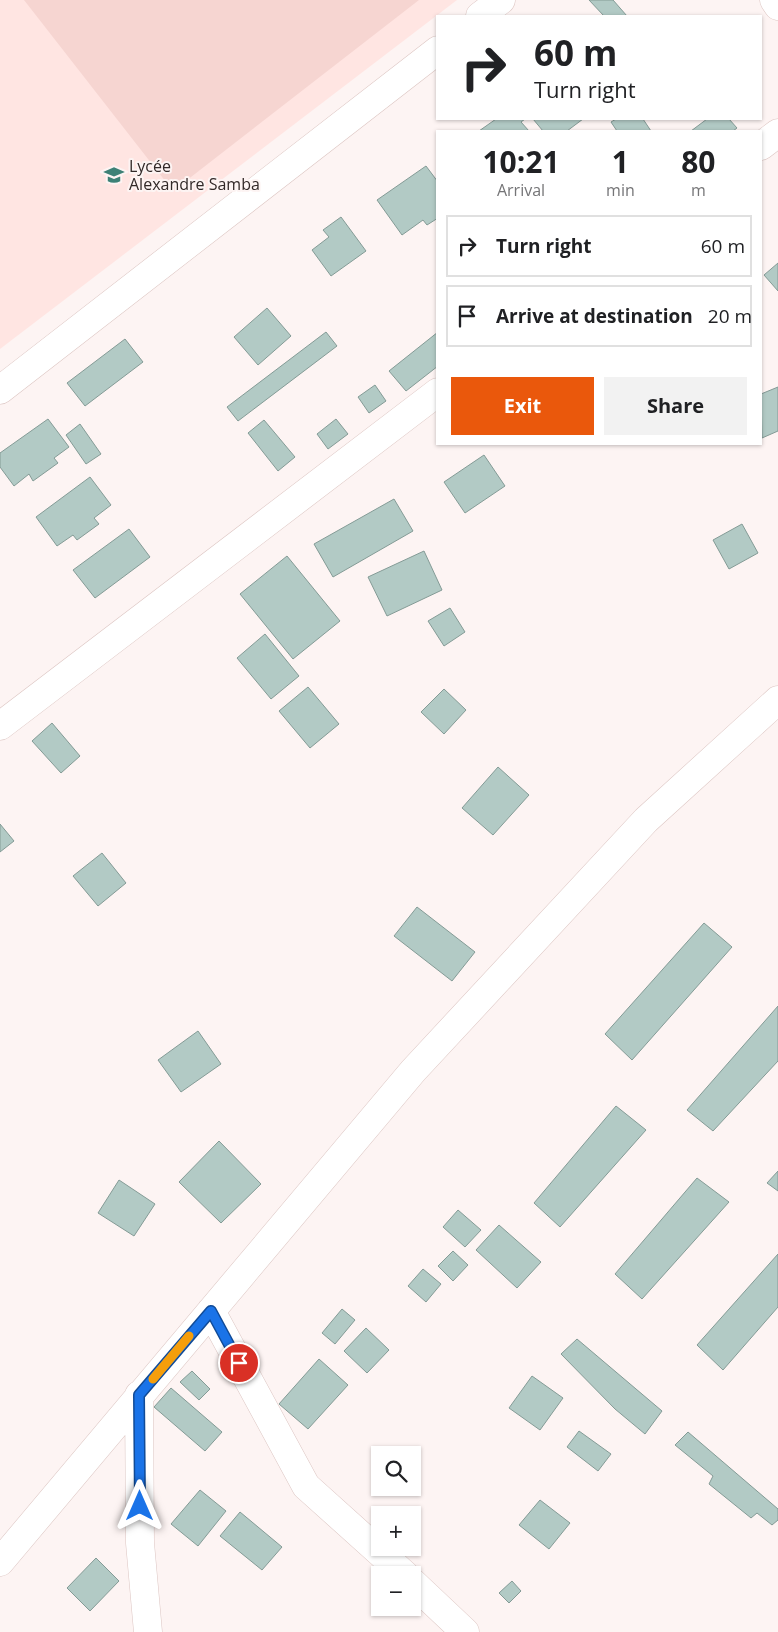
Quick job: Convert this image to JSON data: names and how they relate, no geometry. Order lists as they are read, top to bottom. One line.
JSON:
{"places":{"school or university":["Lycée Alexandre Samba"]},"page":{"turn":["60 m","Turn right"],"eta":["10:21","Arrival","1","min","80","m"],"list":[{"name":"Turn right","value":"60 m"},{"name":"Arrive at destination","value":"20 m"}],"buttons":["Exit","Share"],"map_buttons":["+","−"]}}
